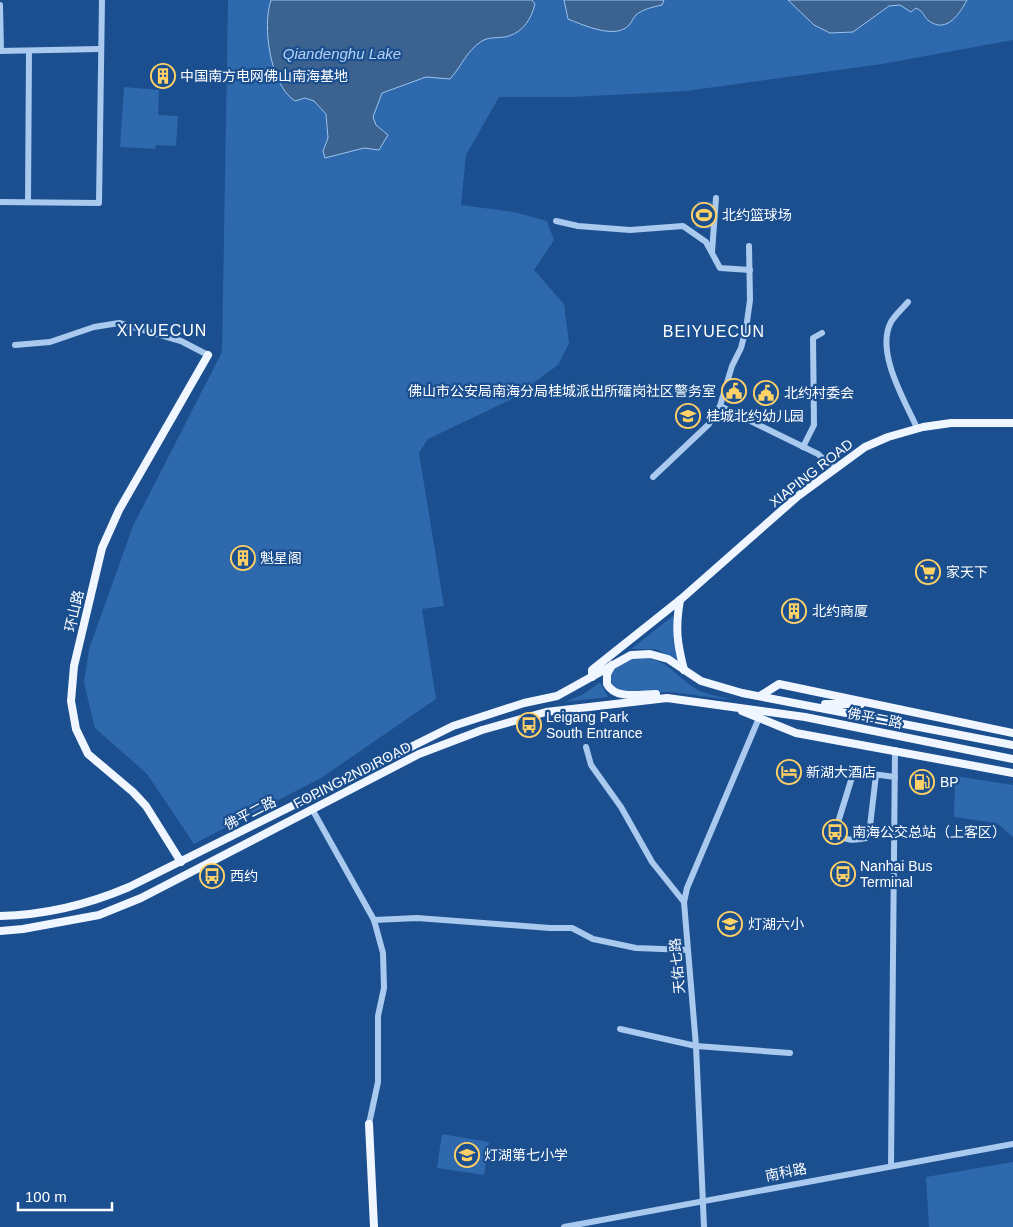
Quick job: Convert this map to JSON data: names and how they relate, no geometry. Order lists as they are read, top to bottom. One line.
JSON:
{"streets":{"main road":["XIAPING ROAD","环山路","佛平二路","FOPING 2ND ROAD"],"street":["天佑七路","南科路"]},"crossings":[["XIAPING ROAD","佛平二路"],["环山路","佛平二路"],["佛平二路","FOPING 2ND ROAD"],["天佑七路","南科路"]],"districts":["XIYUECUN","BEIYUECUN"],"water":["Qiandenghu Lake"],"places":{"building":["中国南方电网佛山南海基地","魁星阁","北约商厦"],"sports":["北约篮球场"],"public building":["佛山市公安局南海分局桂城派出所礌岗社区警务室","北约村委会"],"school or university":["桂城北约幼儿园","灯湖六小","灯湖第七小学"],"supermarket":["家天下"],"bus stop":["Leigang Park South Entrance","南海公交总站（上客区）","Nanhai Bus Terminal","西约"],"hotel":["新湖大酒店"],"fuel station":["BP"]},"scale_bar":"100 m"}
